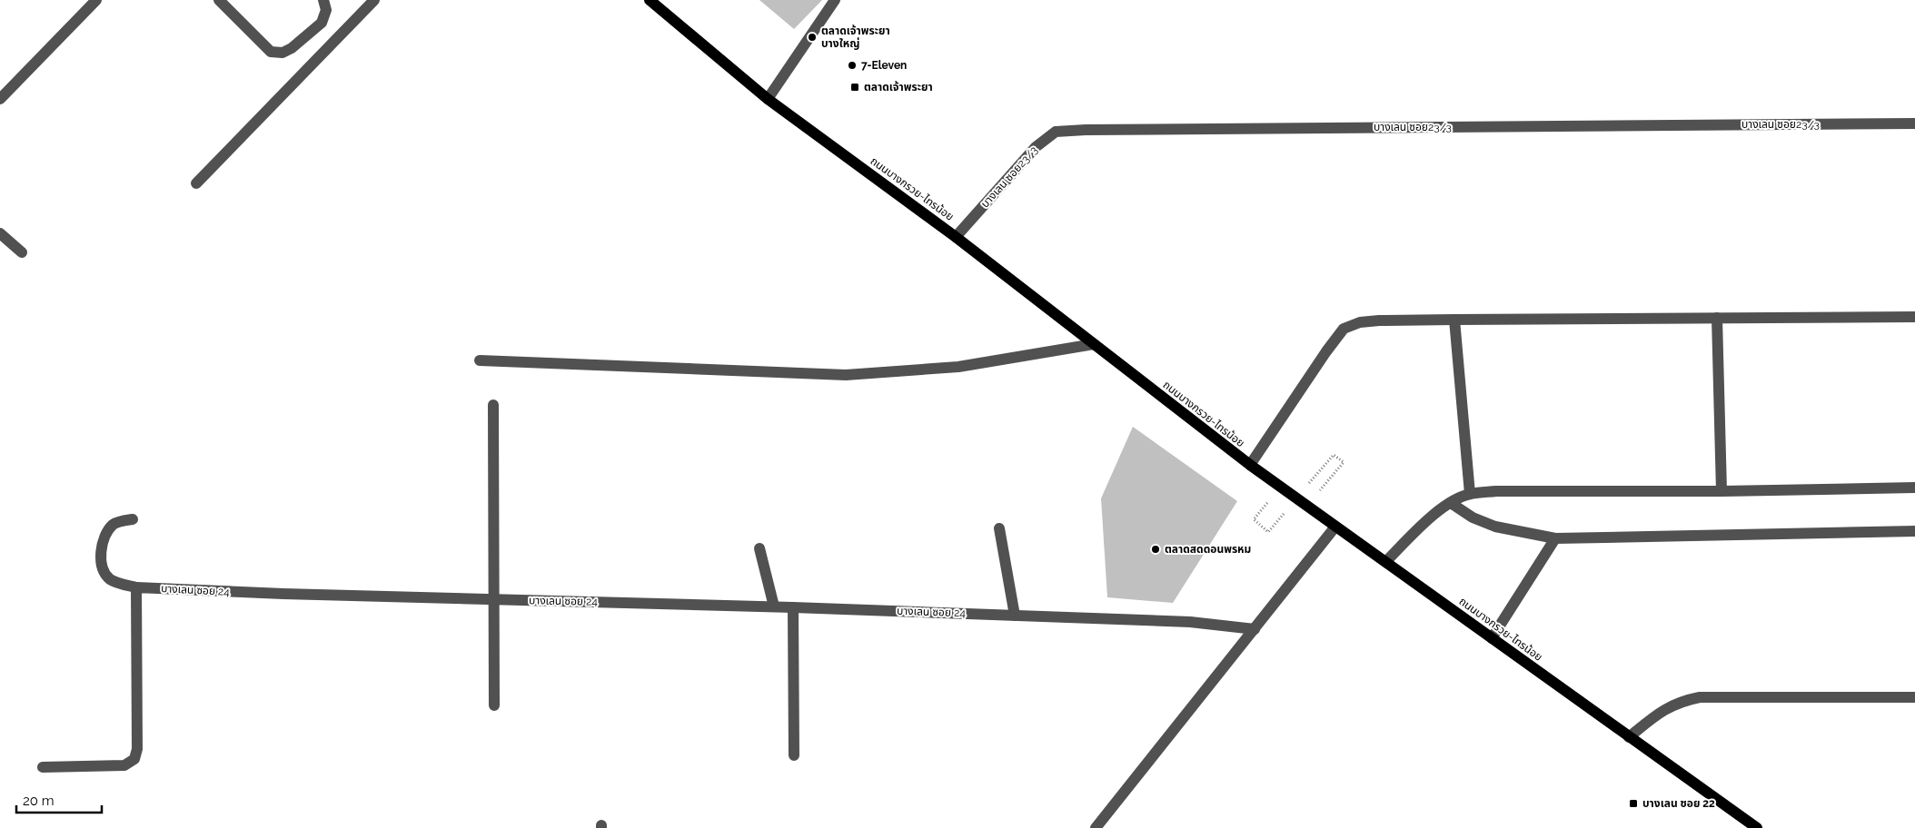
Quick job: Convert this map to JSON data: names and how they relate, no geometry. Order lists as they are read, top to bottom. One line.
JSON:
{"streets":{"main road":["ถนนบางกรวย-ไทรน้อย"],"street":["บางเลน ซอย23/3","บางเลน ซอย 24"]},"crossings":[["บางเลน ซอย23/3","ถนนบางกรวย-ไทรน้อย"]],"places":{"other":["ตลาดเจ้าพระยา บางใหญ่","7-Eleven","ตลาดสดดอนพรหม"],"transit":["ตลาดเจ้าพระยา","บางเลน ซอย 22"]},"scale_bar":"20 m"}
